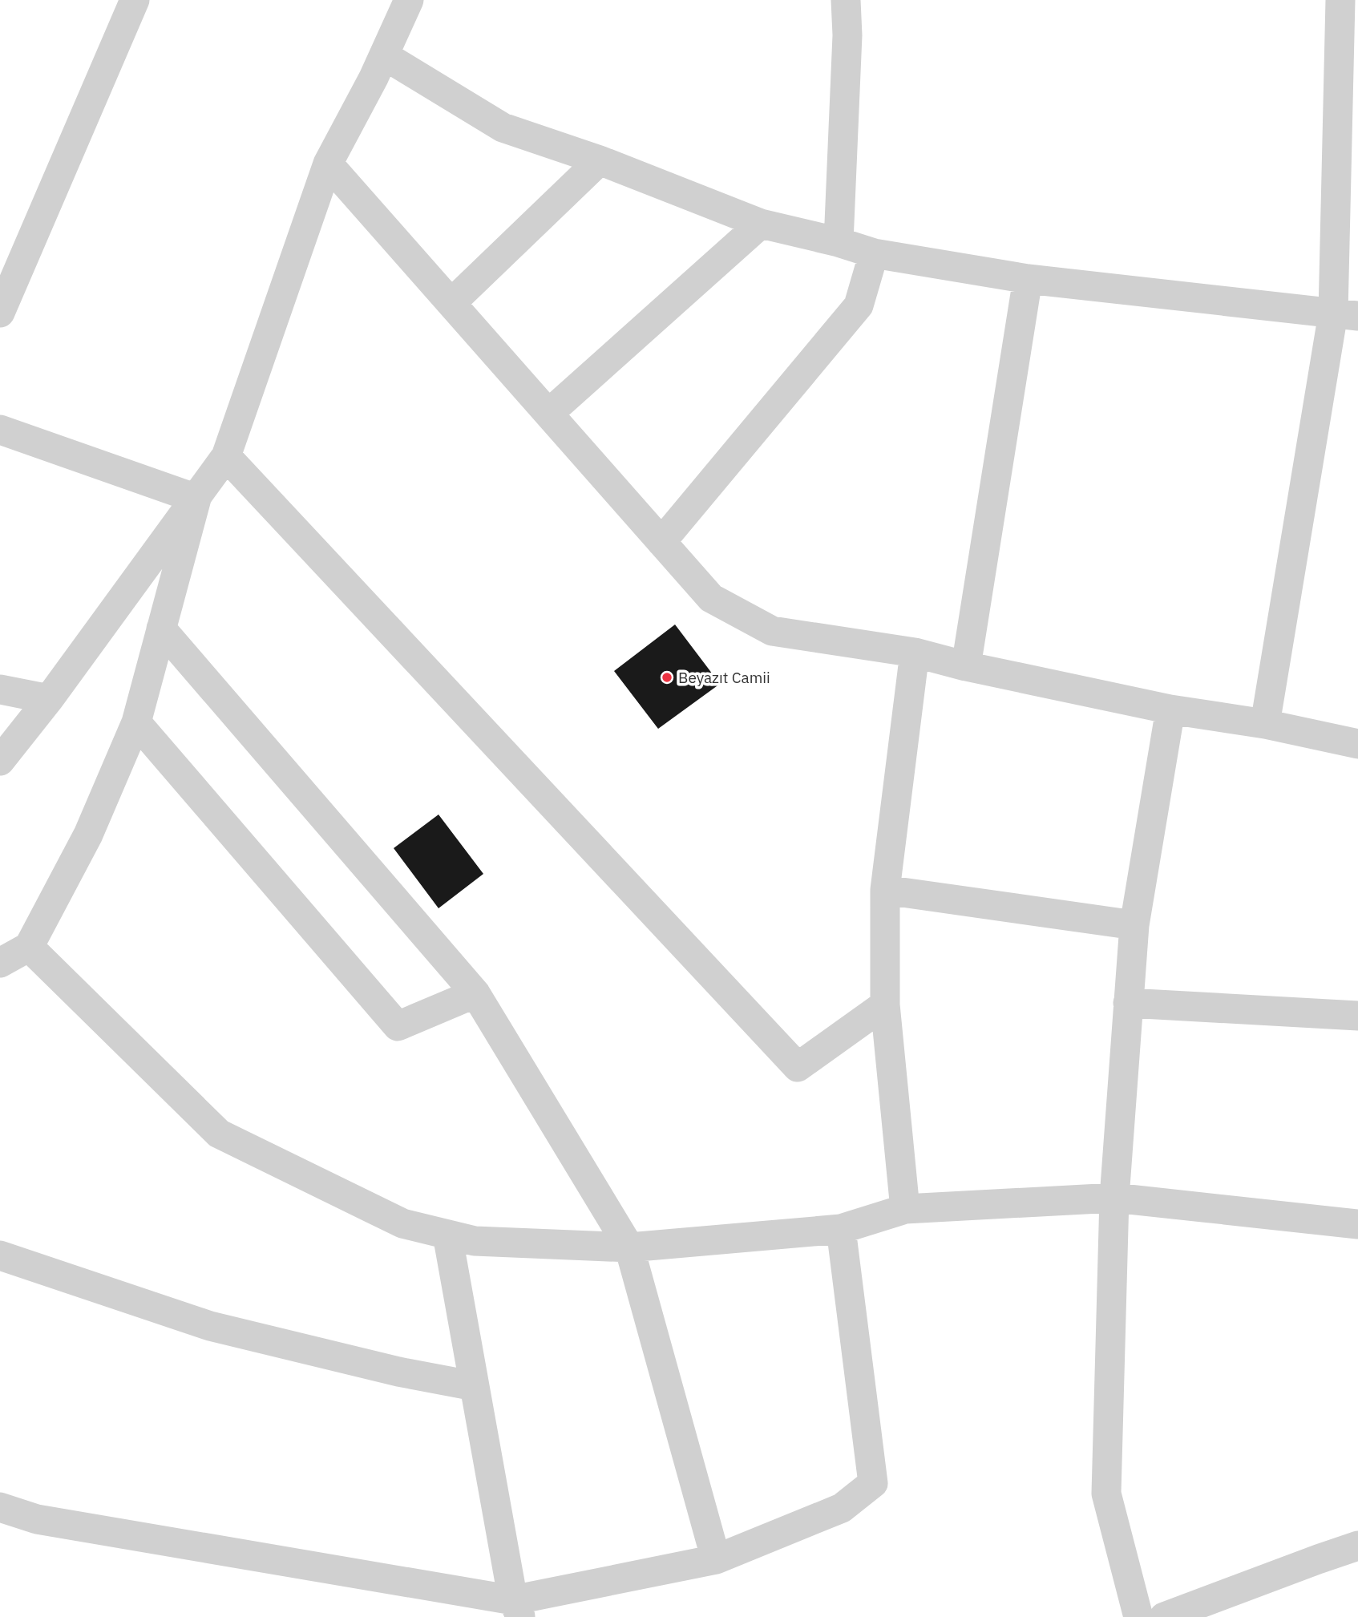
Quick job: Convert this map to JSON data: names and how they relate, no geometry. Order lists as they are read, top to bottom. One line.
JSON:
{"places":["Beyazıt Camii"]}
